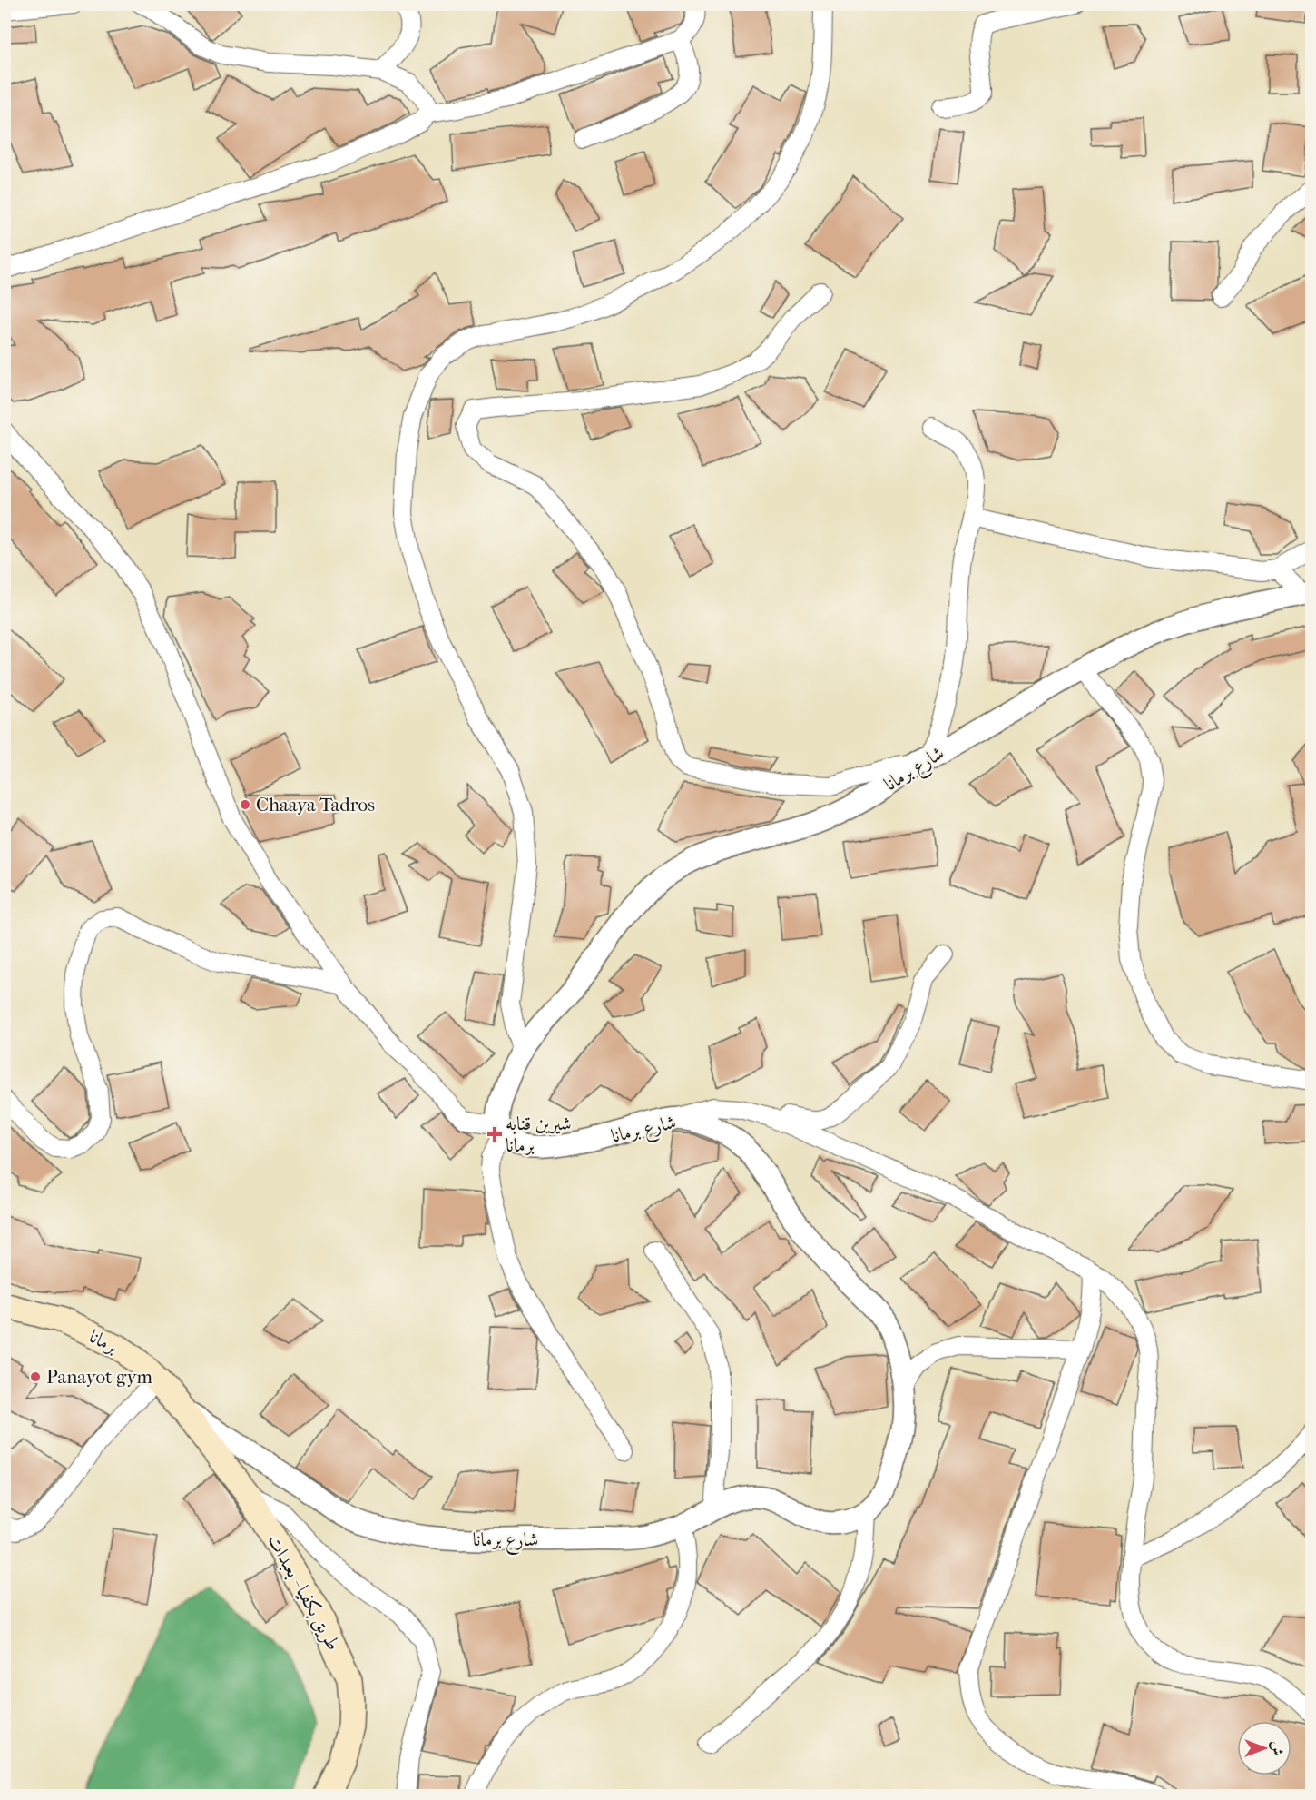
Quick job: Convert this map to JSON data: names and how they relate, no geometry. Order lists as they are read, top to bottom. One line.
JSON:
{"streets":{"main road":["برمانا","طريق بكفيا - بعبدات"],"street":["شارع برمانا"]},"crossings":[["شارع برمانا","برمانا"],["شارع برمانا","طريق بكفيا - بعبدات"],["برمانا","طريق بكفيا - بعبدات"]],"places":{"other":["Chaaya Tadros","Panayot gym"],"health":["شيرين قنابه برمانا"]},"north":"right"}
